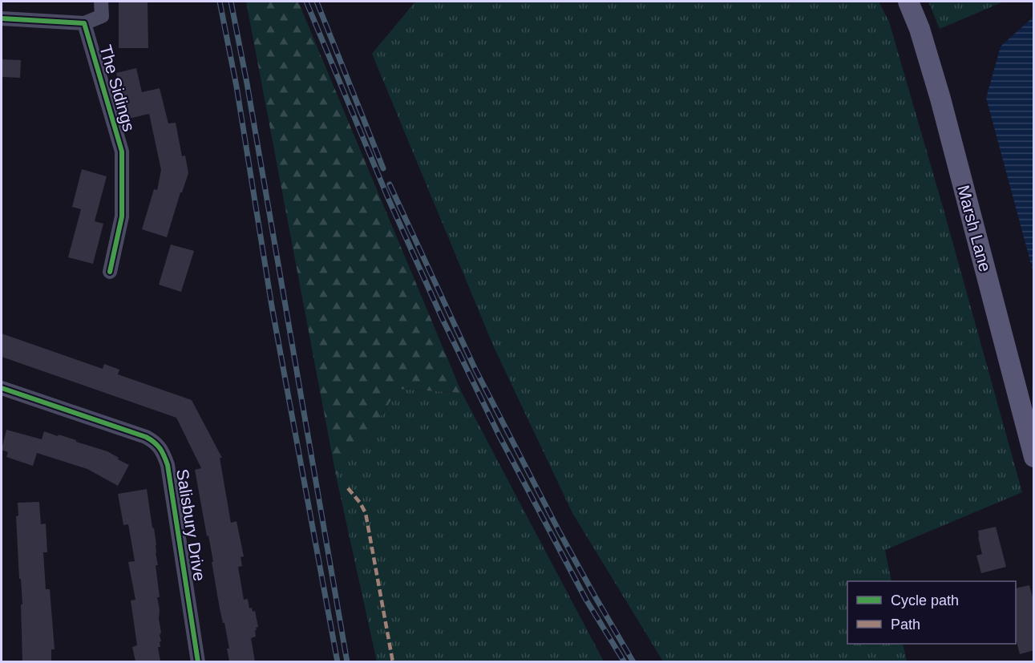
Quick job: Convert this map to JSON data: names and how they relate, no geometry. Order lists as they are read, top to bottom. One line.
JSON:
{"streets":{"main road":["Marsh Lane"],"street":["The Sidings","Salisbury Drive"]},"legend":["Cycle path","Path"]}
